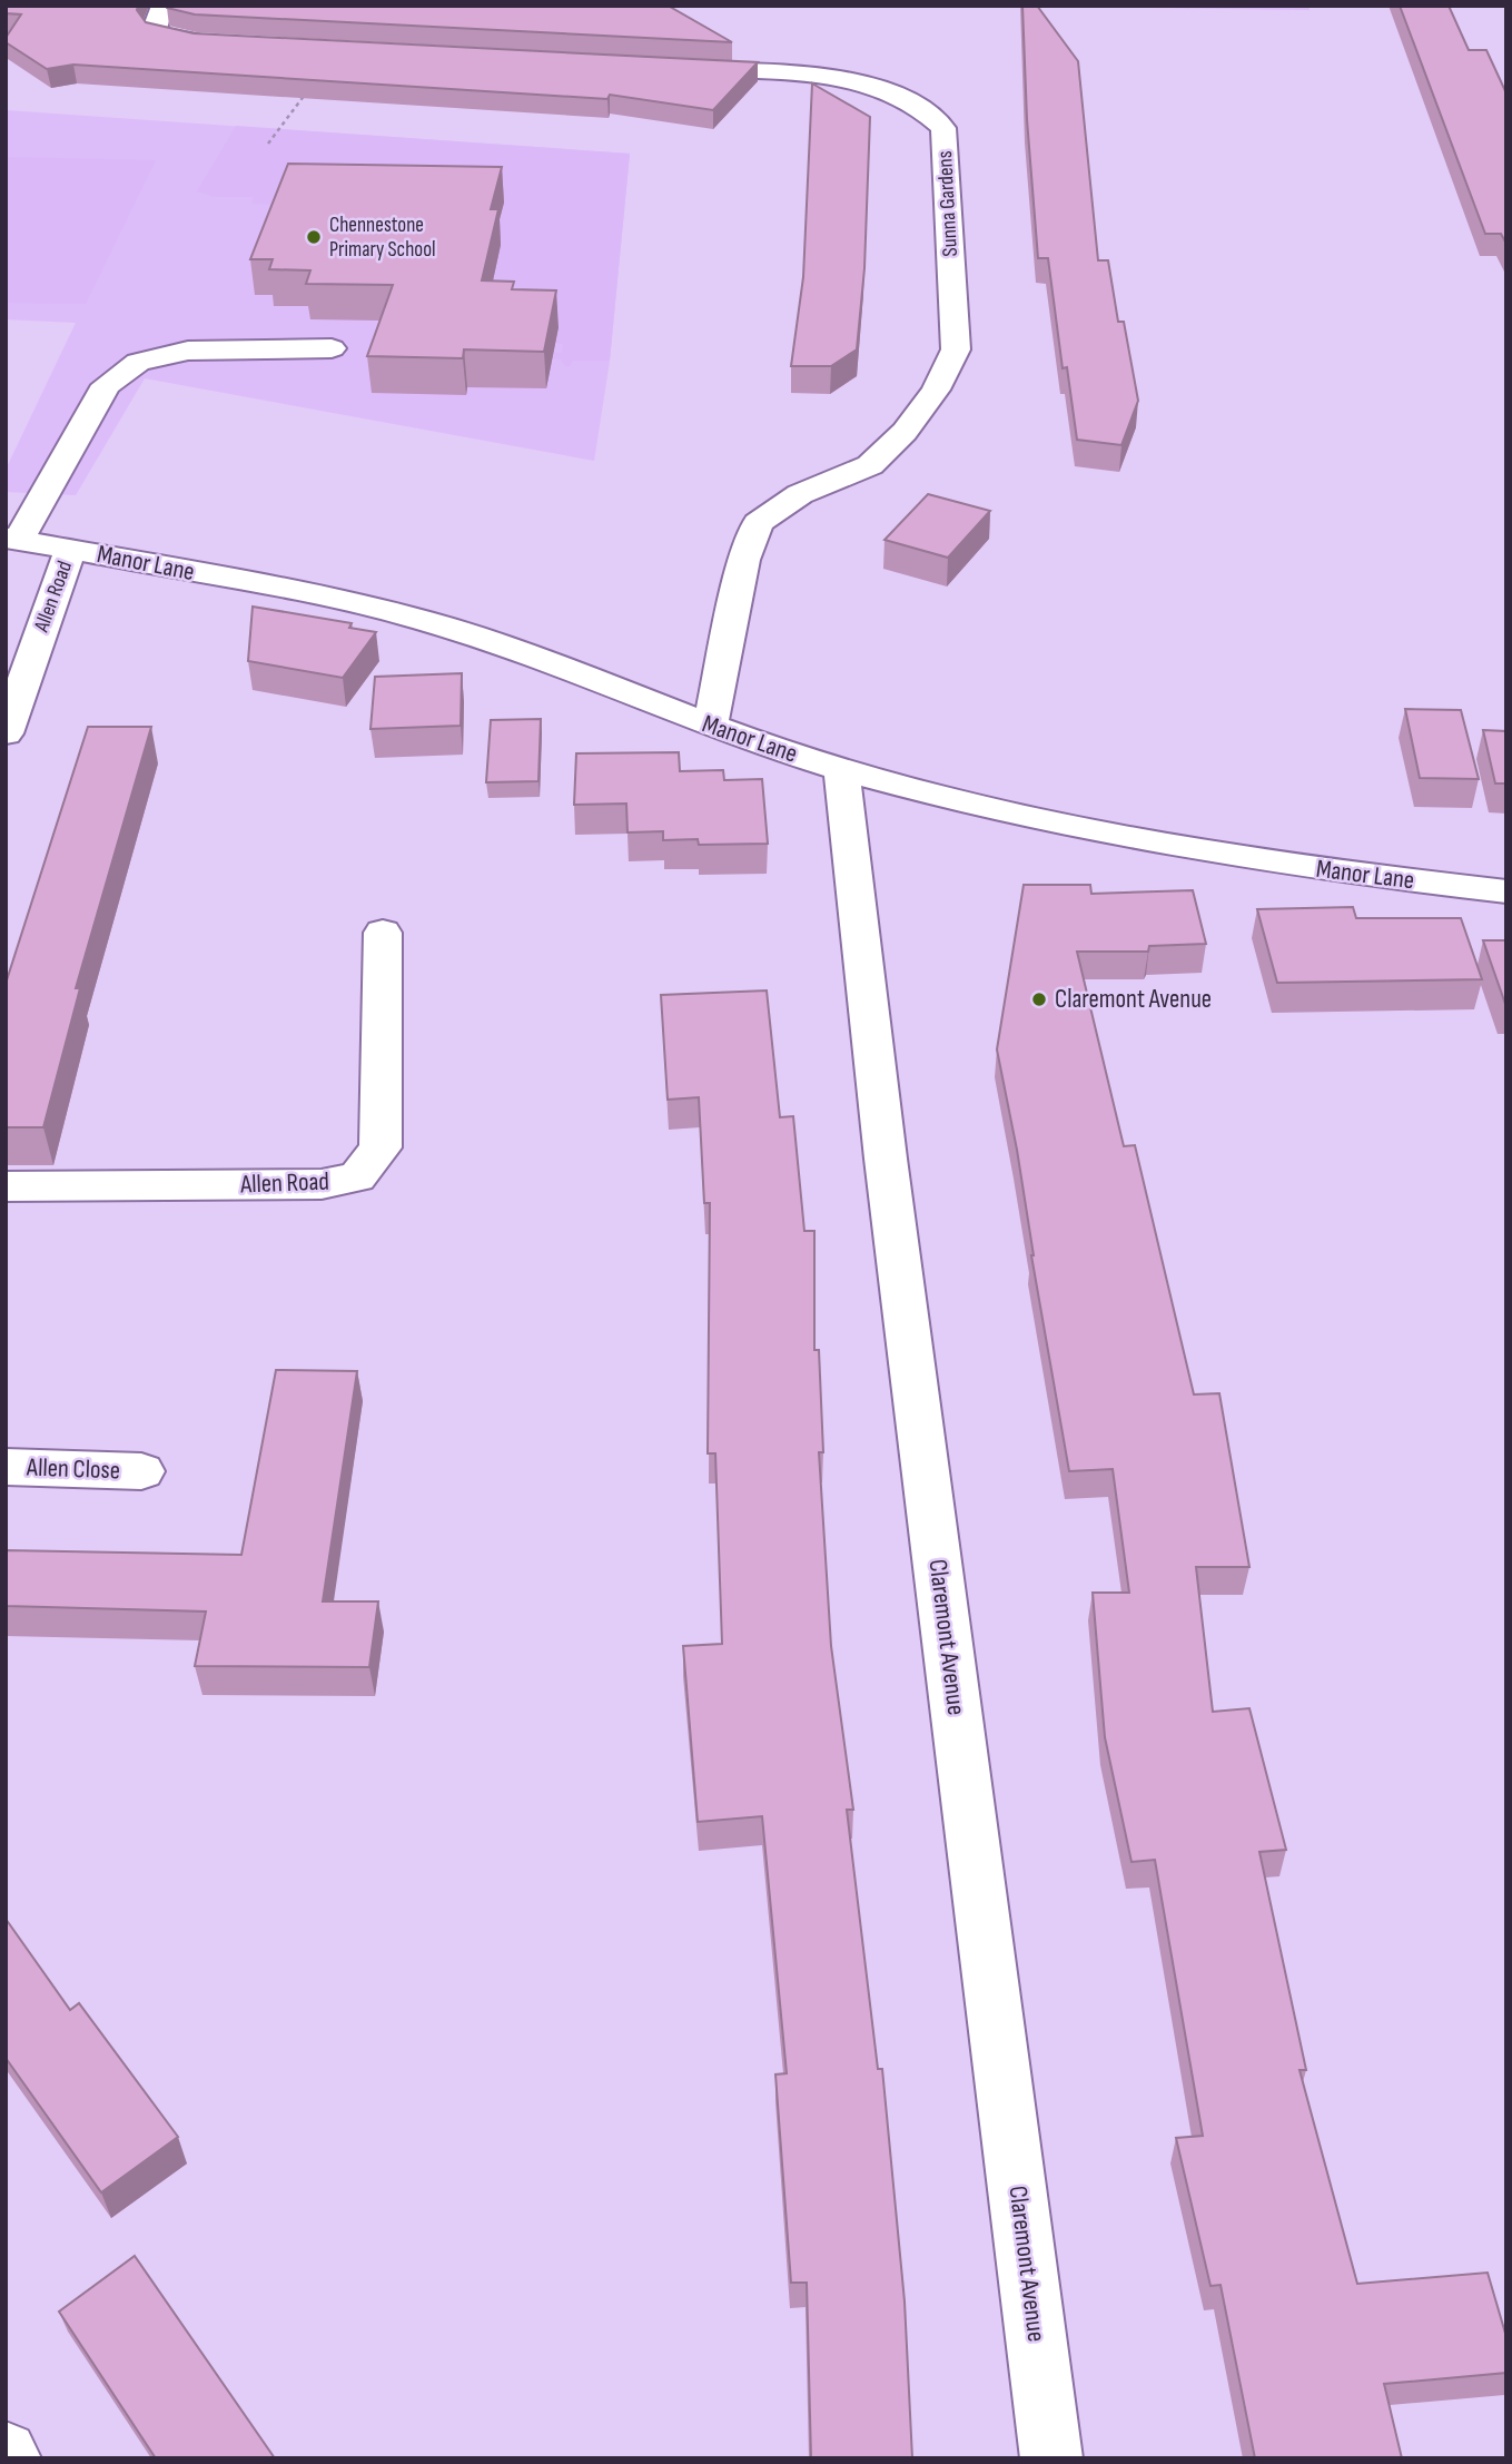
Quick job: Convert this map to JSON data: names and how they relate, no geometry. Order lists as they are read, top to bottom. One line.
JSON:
{"streets":{"street":["Sunna Gardens","Manor Lane","Allen Road","Allen Close","Claremont Avenue"]},"crossings":[["Sunna Gardens","Manor Lane"],["Manor Lane","Allen Road"],["Manor Lane","Claremont Avenue"]],"places":["Chennestone Primary School","Claremont Avenue"]}
